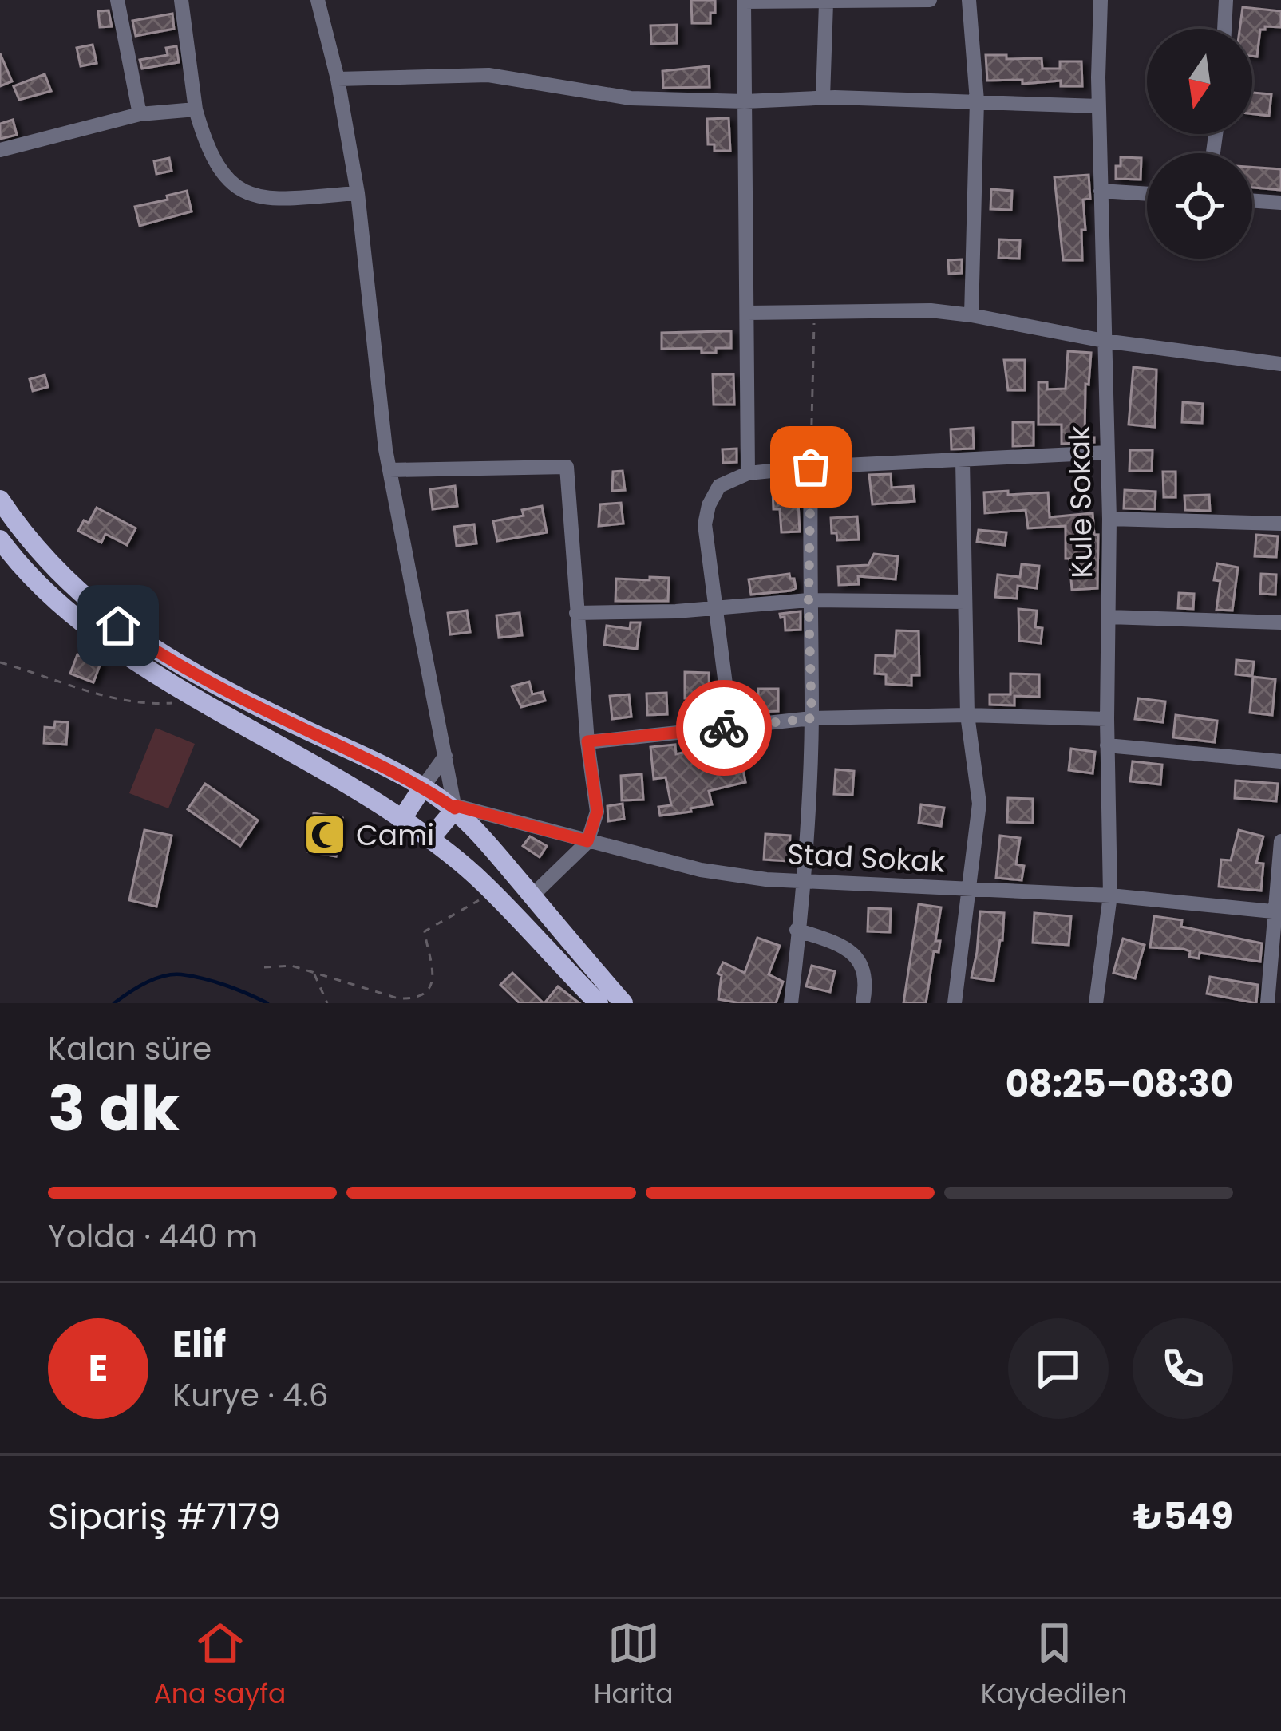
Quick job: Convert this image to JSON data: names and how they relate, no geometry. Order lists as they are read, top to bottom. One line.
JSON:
{"streets":{"street":["Kule Sokak","Stad Sokak"]},"crossings":[["Kule Sokak","Stad Sokak"]],"places":{"mosque":["Cami"]},"north":"bottom","page":{"heading":["3 dk","Kalan süre","08:25–08:30"],"panel":["Elif","Kurye · 4.6","Sipariş #7179","₺549"],"bar":"Yolda · 440 m","round":"E","tabs":["Ana sayfa","Harita","Kaydedilen"]}}
